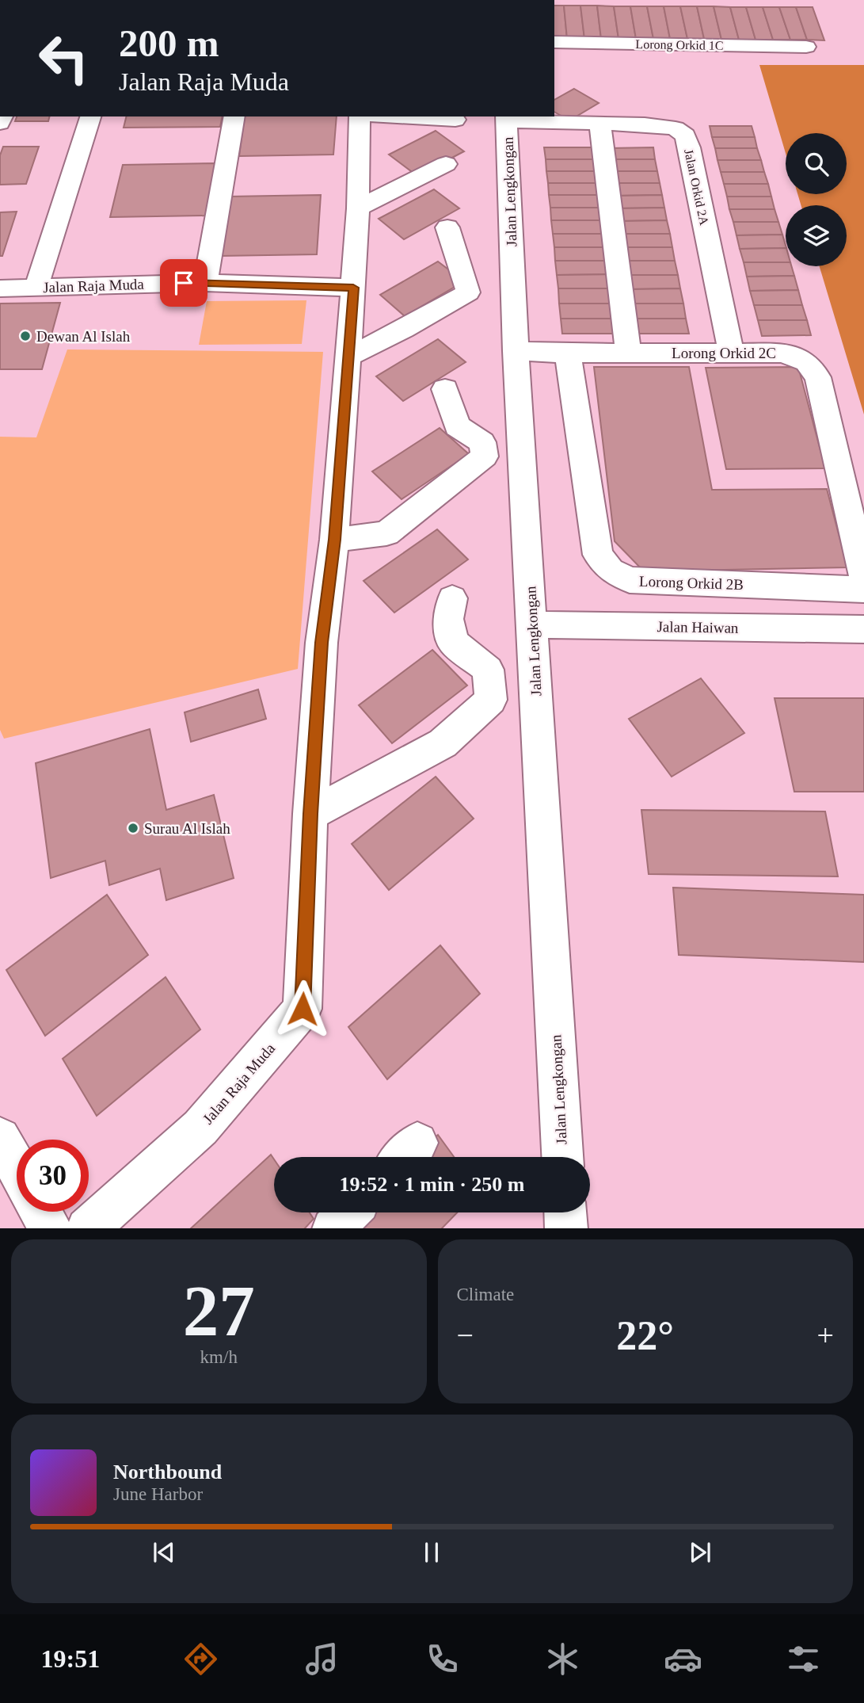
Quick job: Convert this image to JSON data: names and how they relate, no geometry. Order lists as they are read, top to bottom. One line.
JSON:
{"streets":{"street":["Lorong Orkid 1C","Jalan Orkid 2A","Jalan Lengkongan","Jalan Raja Muda","Lorong Orkid 2C","Lorong Orkid 2B","Jalan Haiwan"]},"crossings":[["Jalan Orkid 2A","Jalan Lengkongan"],["Jalan Orkid 2A","Lorong Orkid 2C"],["Jalan Lengkongan","Lorong Orkid 2C"],["Jalan Lengkongan","Jalan Haiwan"],["Lorong Orkid 2C","Lorong Orkid 2B"]],"places":["Dewan Al Islah","Surau Al Islah"],"page":{"turn":["200 m","Jalan Raja Muda"],"limit":"30","trip":"19:52 · 1 min · 250 m","tile":[["27","km/h"],"Climate"],"heat":["−","22°","+"],"song":["Northbound","June Harbor"],"tabs":"19:51"}}
